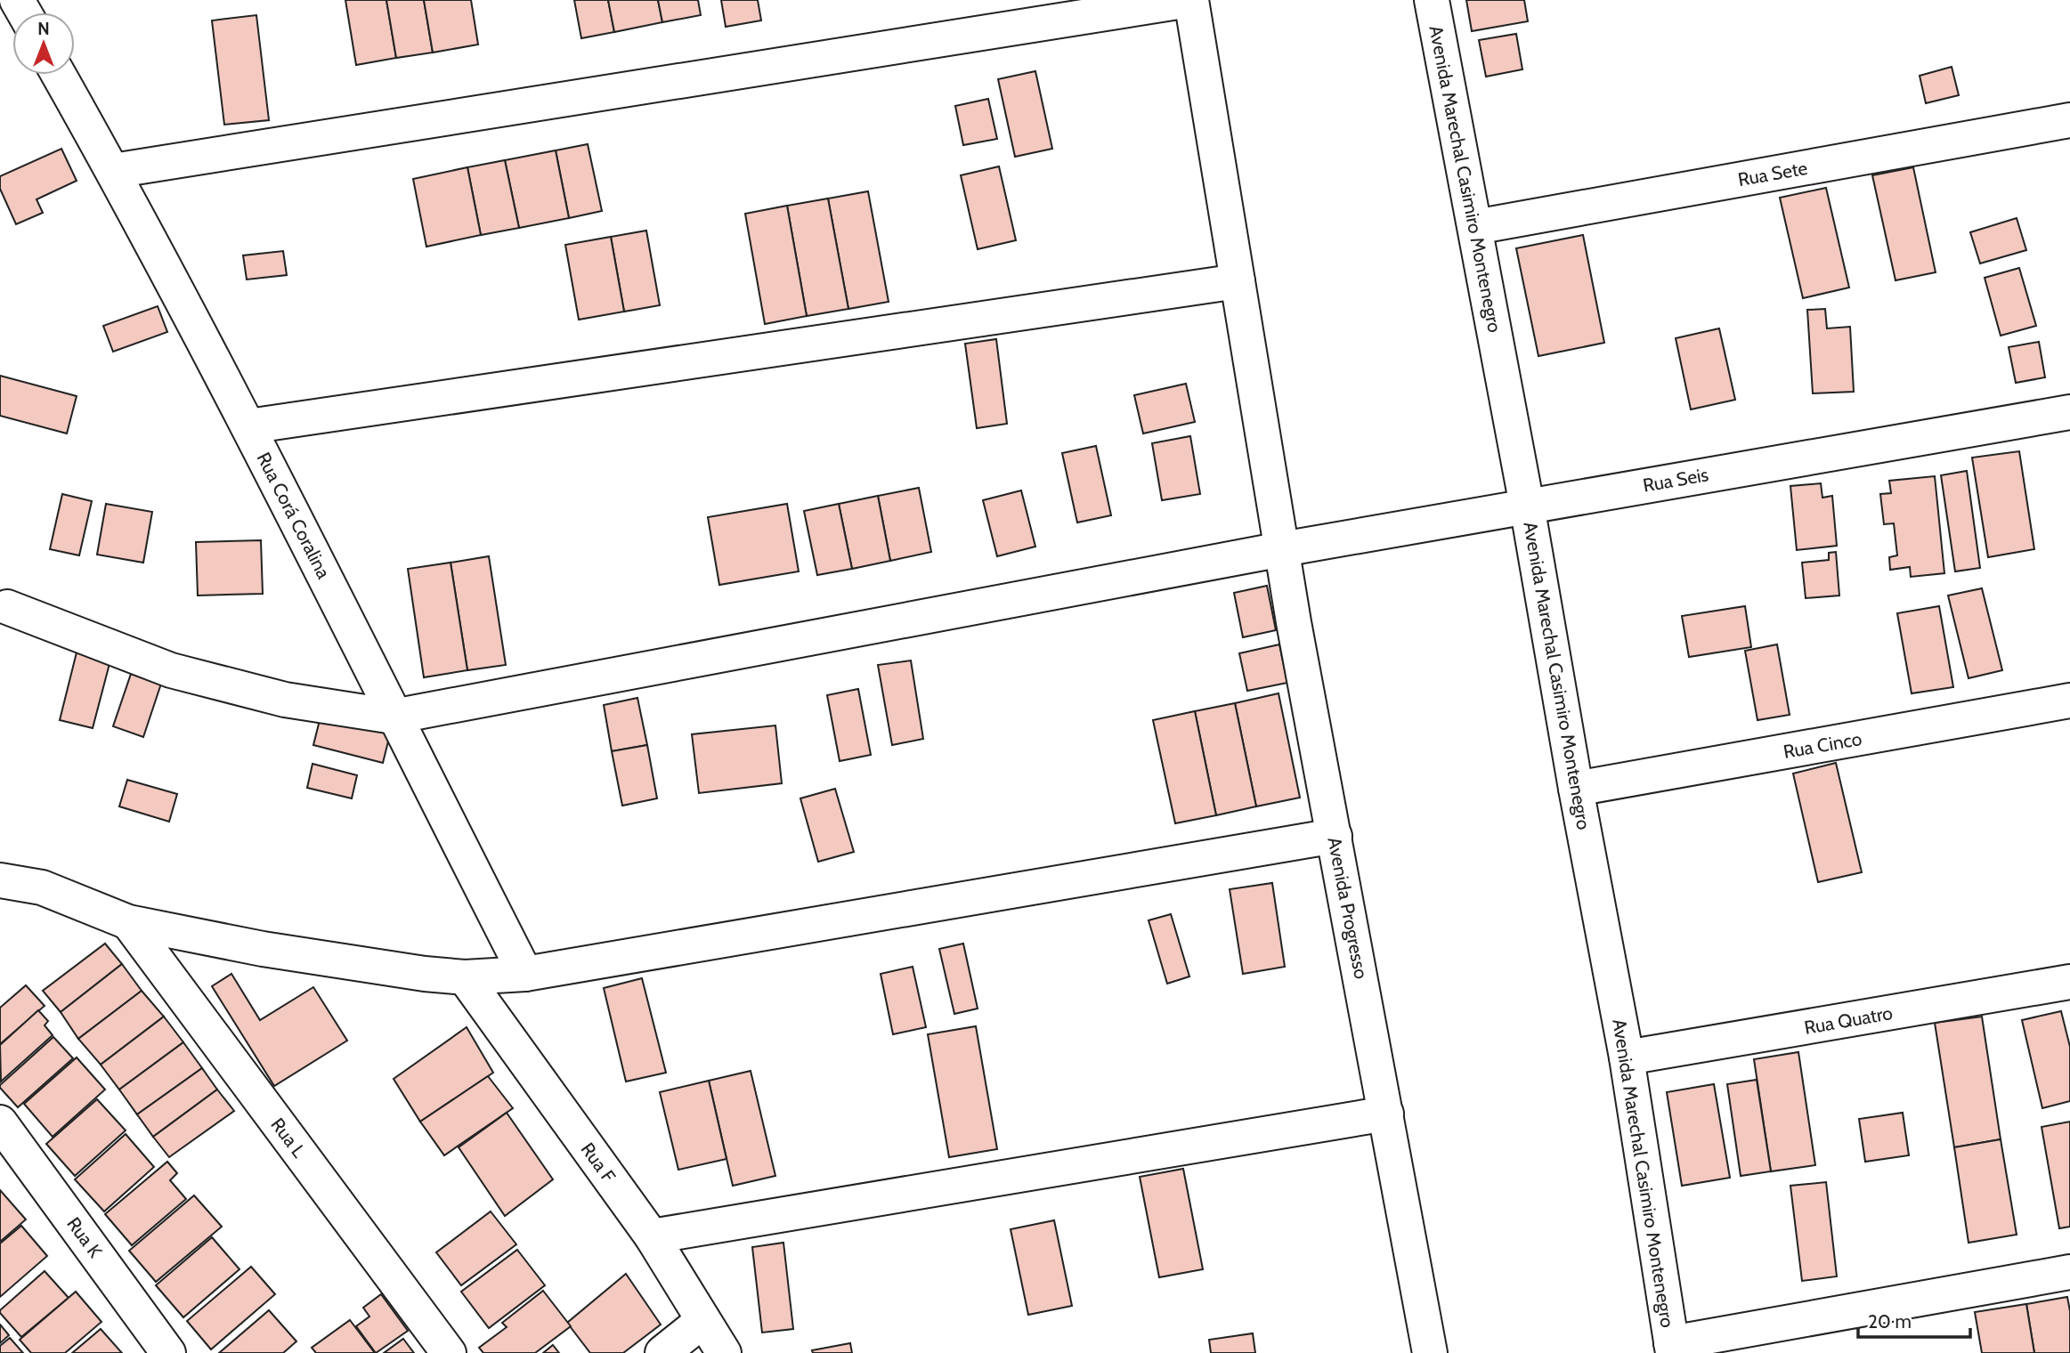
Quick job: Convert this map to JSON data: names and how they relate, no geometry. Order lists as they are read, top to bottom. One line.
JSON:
{"streets":{"street":["Rua Sete","Avenida Marechal Casimiro Montenegro","Rua Seis","Rua Corá Coralina","Rua Cinco","Avenida Progresso","Rua Quatro","Rua L","Rua F","Rua K"]},"crossings":[["Rua Sete","Avenida Marechal Casimiro Montenegro"],["Avenida Marechal Casimiro Montenegro","Rua Seis"],["Avenida Marechal Casimiro Montenegro","Rua Cinco"],["Avenida Marechal Casimiro Montenegro","Rua Quatro"],["Rua Seis","Rua Corá Coralina"],["Rua Seis","Avenida Progresso"]],"scale_bar":"20 m","north":"top"}
